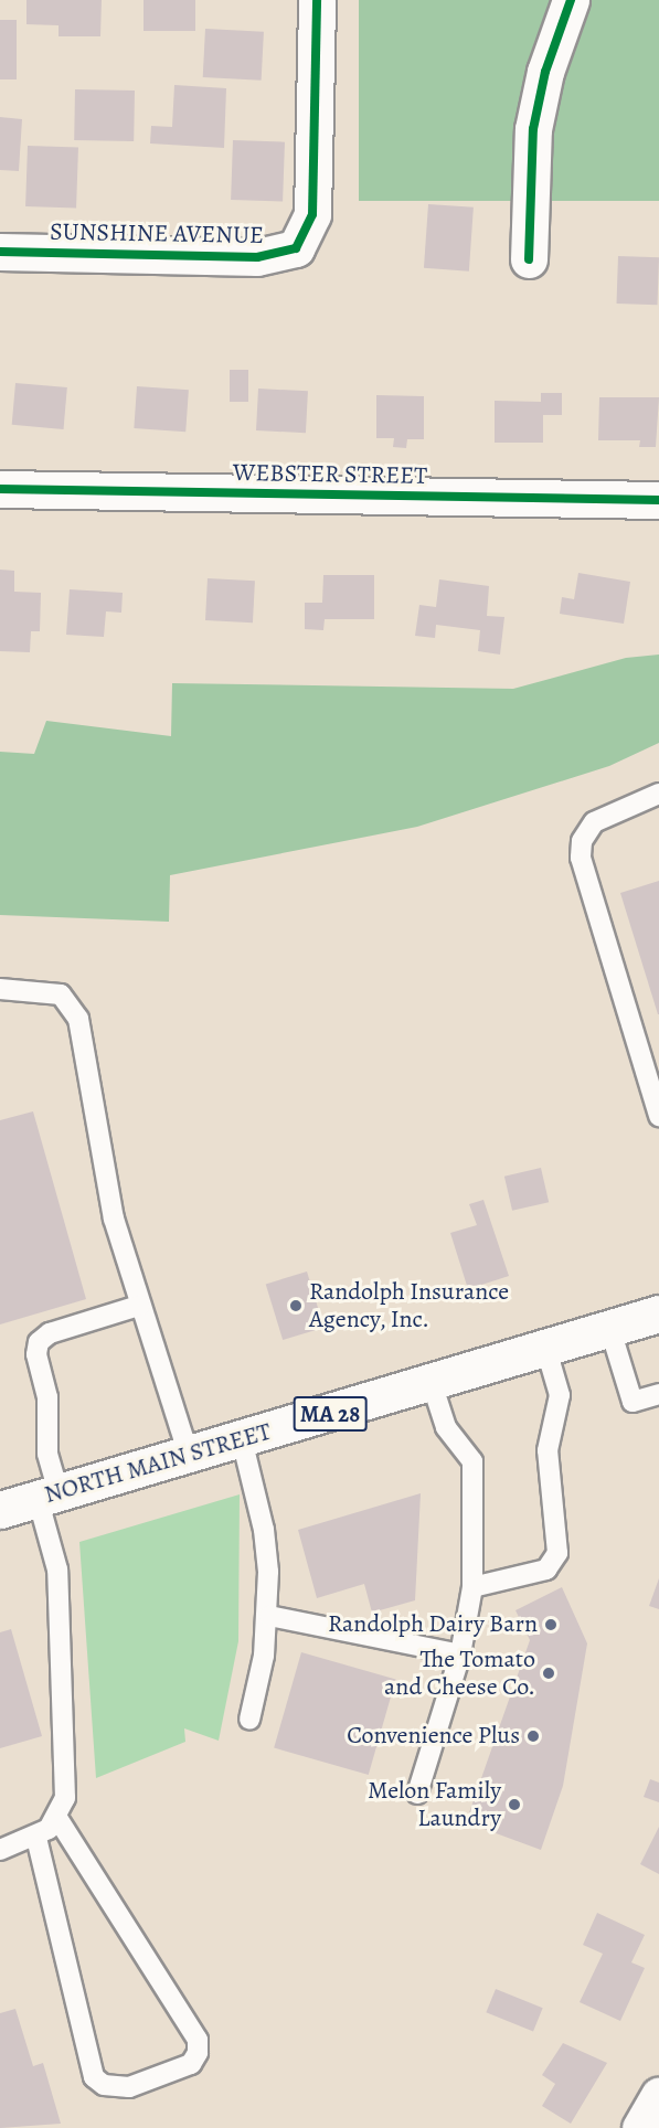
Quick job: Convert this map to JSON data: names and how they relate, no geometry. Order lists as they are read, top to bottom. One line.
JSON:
{"streets":{"street":["SUNSHINE AVENUE","WEBSTER STREET","MA 28","NORTH MAIN STREET"]},"places":["Randolph Insurance Agency, Inc.","Randolph Dairy Barn","The Tomato and Cheese Co.","Convenience Plus","Melon Family Laundry"]}
